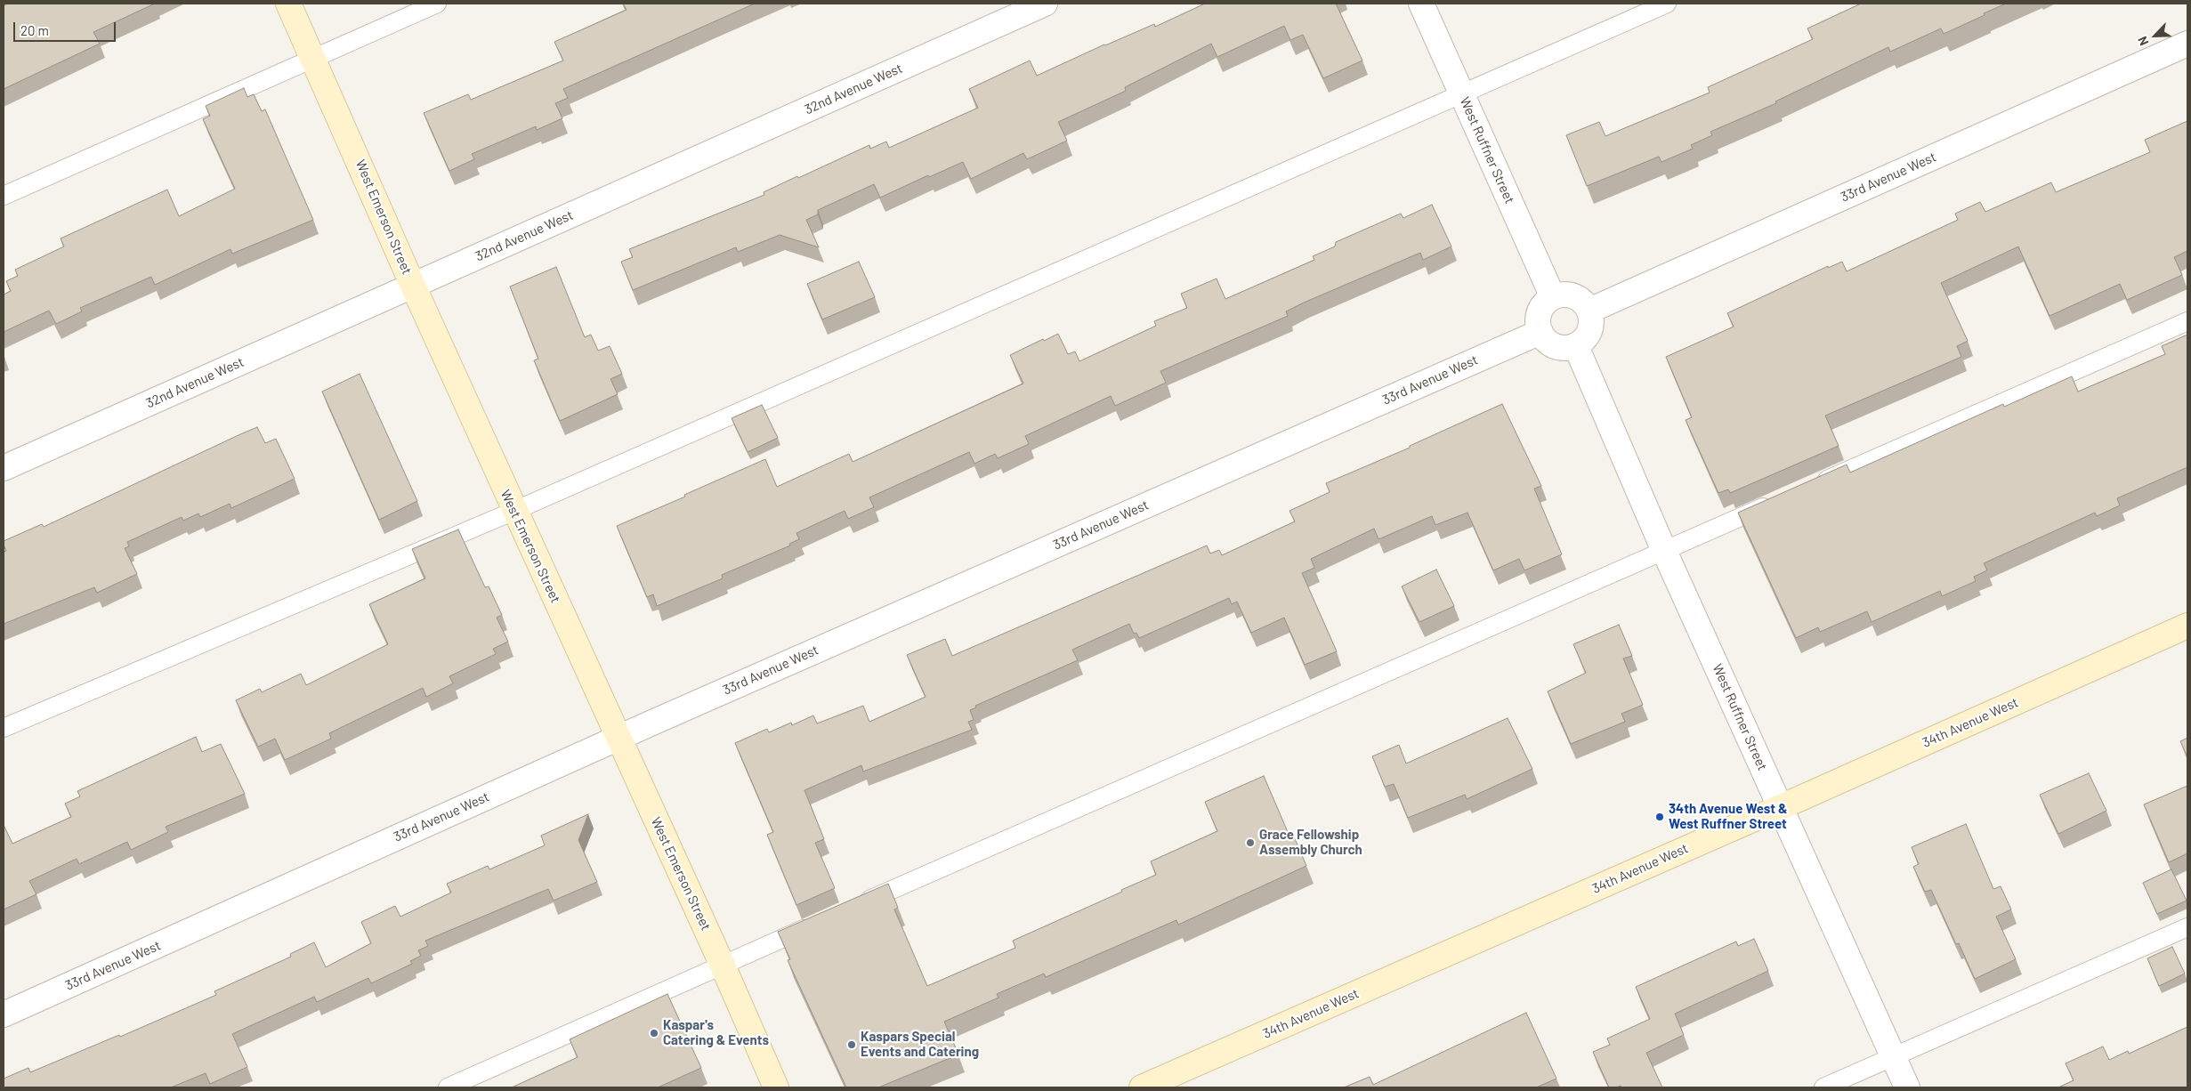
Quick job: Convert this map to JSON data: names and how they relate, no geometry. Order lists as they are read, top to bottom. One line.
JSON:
{"streets":{"street":["32nd Avenue West","West Ruffner Street","33rd Avenue West","West Emerson Street","34th Avenue West"]},"crossings":[["32nd Avenue West","West Emerson Street"],["West Ruffner Street","33rd Avenue West"],["West Ruffner Street","34th Avenue West"],["33rd Avenue West","West Emerson Street"]],"places":["34th Avenue West & West Ruffner Street","Grace Fellowship Assembly Church","Kaspar's Catering & Events","Kaspars Special Events and Catering"],"scale_bar":"20 m","north":"bottom left"}
